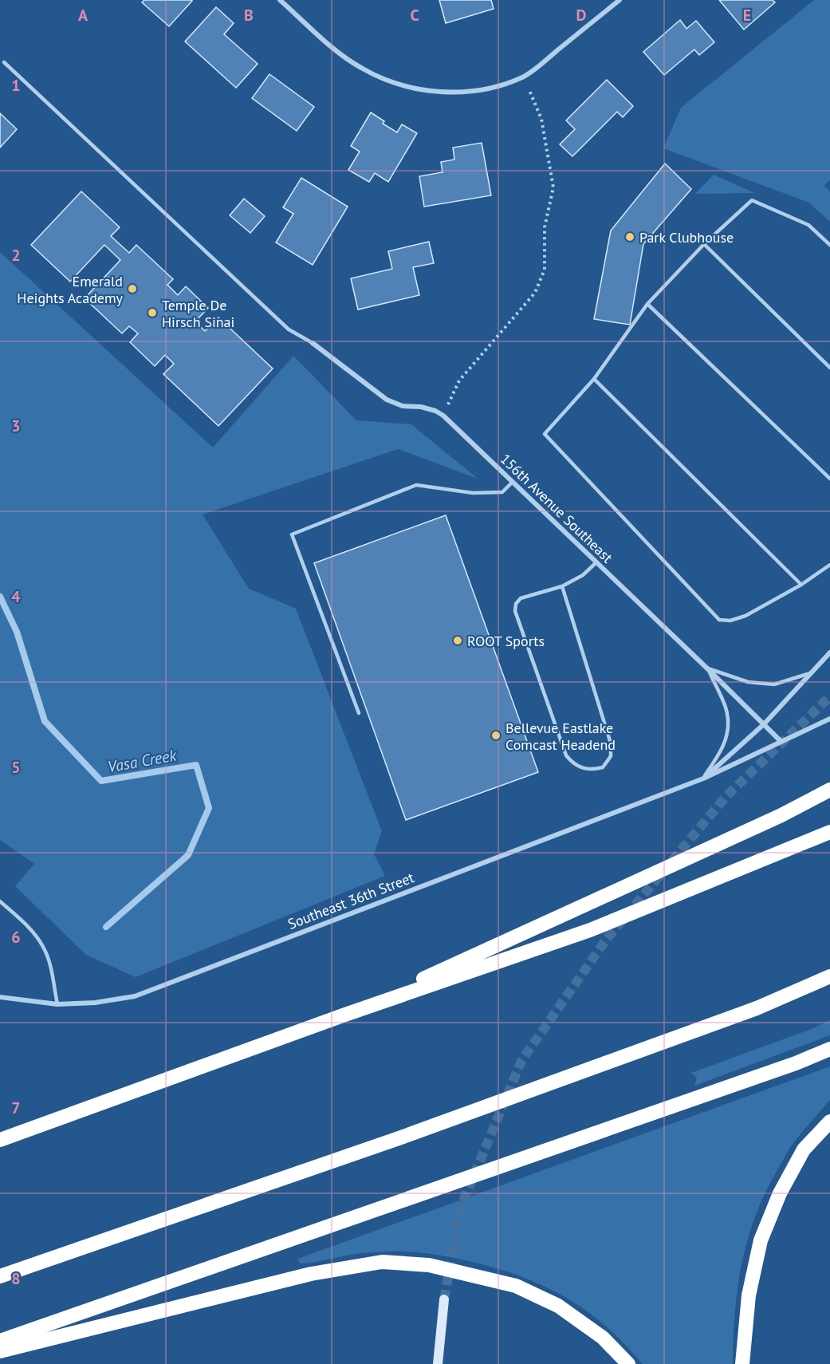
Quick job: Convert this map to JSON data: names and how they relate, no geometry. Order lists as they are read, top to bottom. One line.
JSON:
{"streets":{"street":["156th Avenue Southeast","Southeast 36th Street"]},"crossings":[["156th Avenue Southeast","Southeast 36th Street"]],"water":["Vasa Creek"],"places":["Park Clubhouse","Emerald Heights Academy","Temple De Hirsch Sinai","ROOT Sports","Bellevue Eastlake Comcast Headend"],"grid":{"columns":["A","B","C","D","E"],"rows":["1","2","3","4","5","6","7","8"]}}
